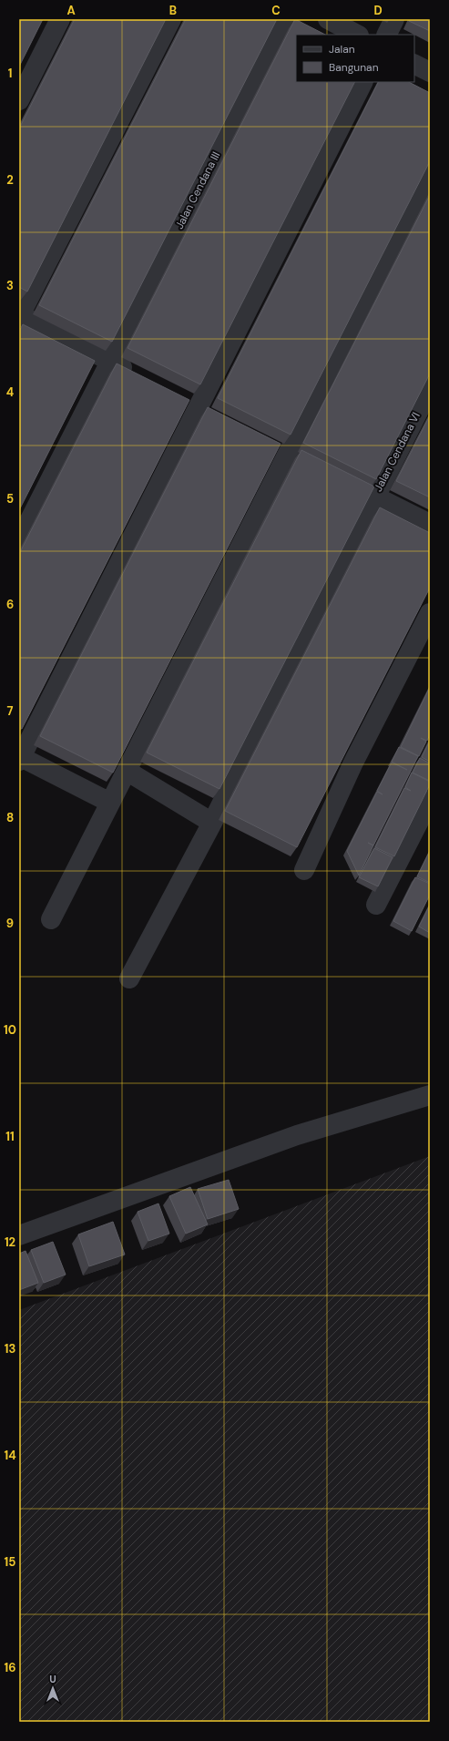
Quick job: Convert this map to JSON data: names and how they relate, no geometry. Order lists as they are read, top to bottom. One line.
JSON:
{"streets":{"street":["Jalan Cendana III","Jalan Cendana VI"]},"legend":["Jalan","Bangunan"],"north":"top","grid":{"columns":["A","B","C","D"],"rows":["1","2","3","4","5","6","7","8","9","10","11","12","13","14","15","16"]}}
